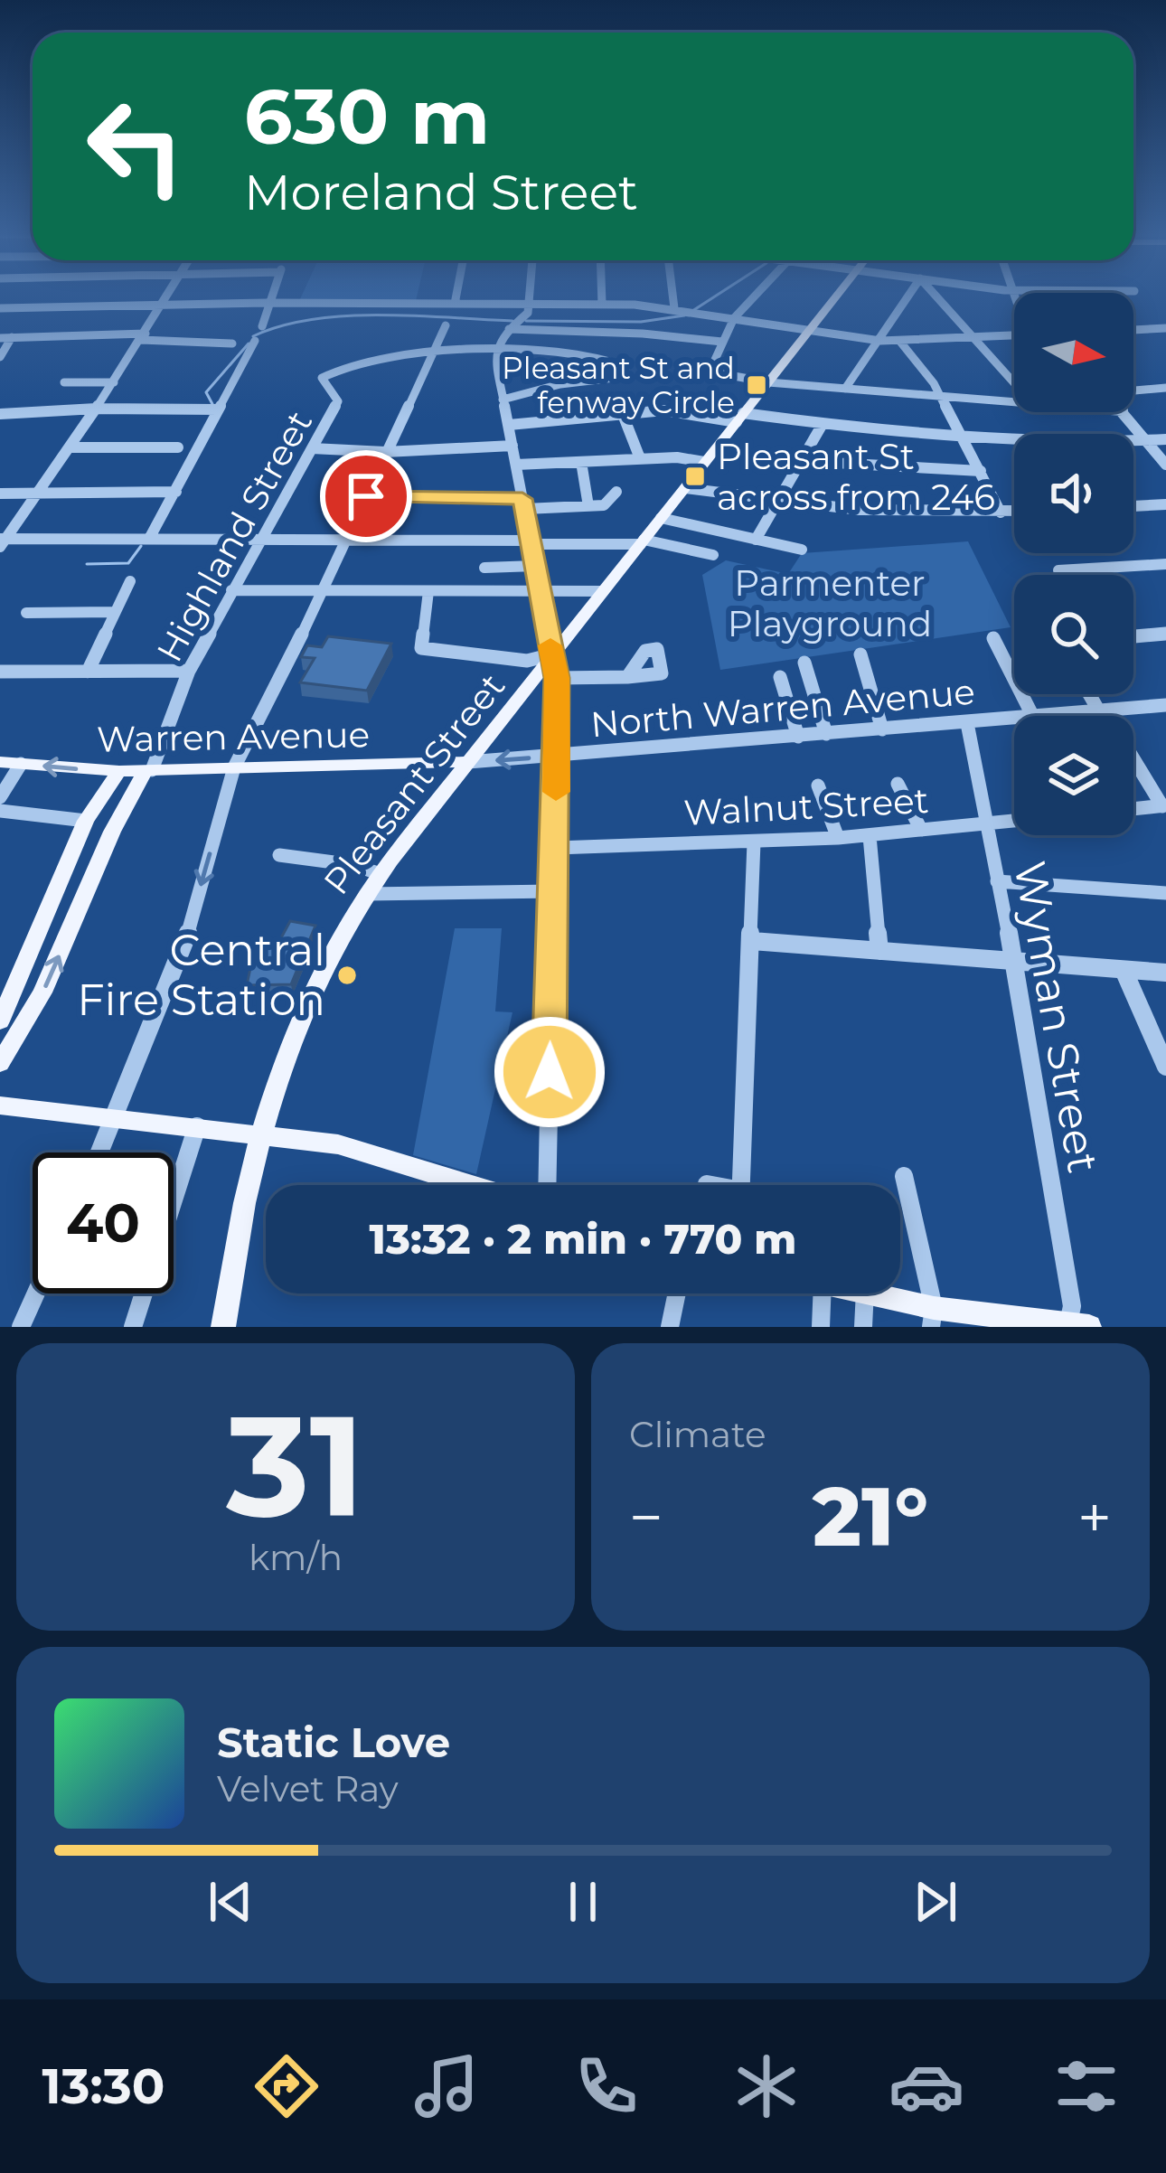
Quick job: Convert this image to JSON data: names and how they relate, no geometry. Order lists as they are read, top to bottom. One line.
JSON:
{"streets":{"main road":["Warren Avenue","Pleasant Street"],"street":["Highland Street","North Warren Avenue","Walnut Street","Wyman Street"]},"crossings":[["Highland Street","Warren Avenue"],["North Warren Avenue","Warren Avenue"],["North Warren Avenue","Pleasant Street"],["North Warren Avenue","Wyman Street"],["Warren Avenue","Pleasant Street"],["Walnut Street","Wyman Street"]],"parks":["Parmenter Playground"],"places":{"transit":["Pleasant St and fenway Circle","Pleasant St across from 246"],"other":["Central Fire Station"]},"north":"right","page":{"turn":["630 m","Moreland Street"],"limit":"40","trip":"13:32 · 2 min · 770 m","tile":[["31","km/h"],"Climate"],"heat":["−","21°","+"],"song":["Static Love","Velvet Ray"],"tabs":"13:30"}}
